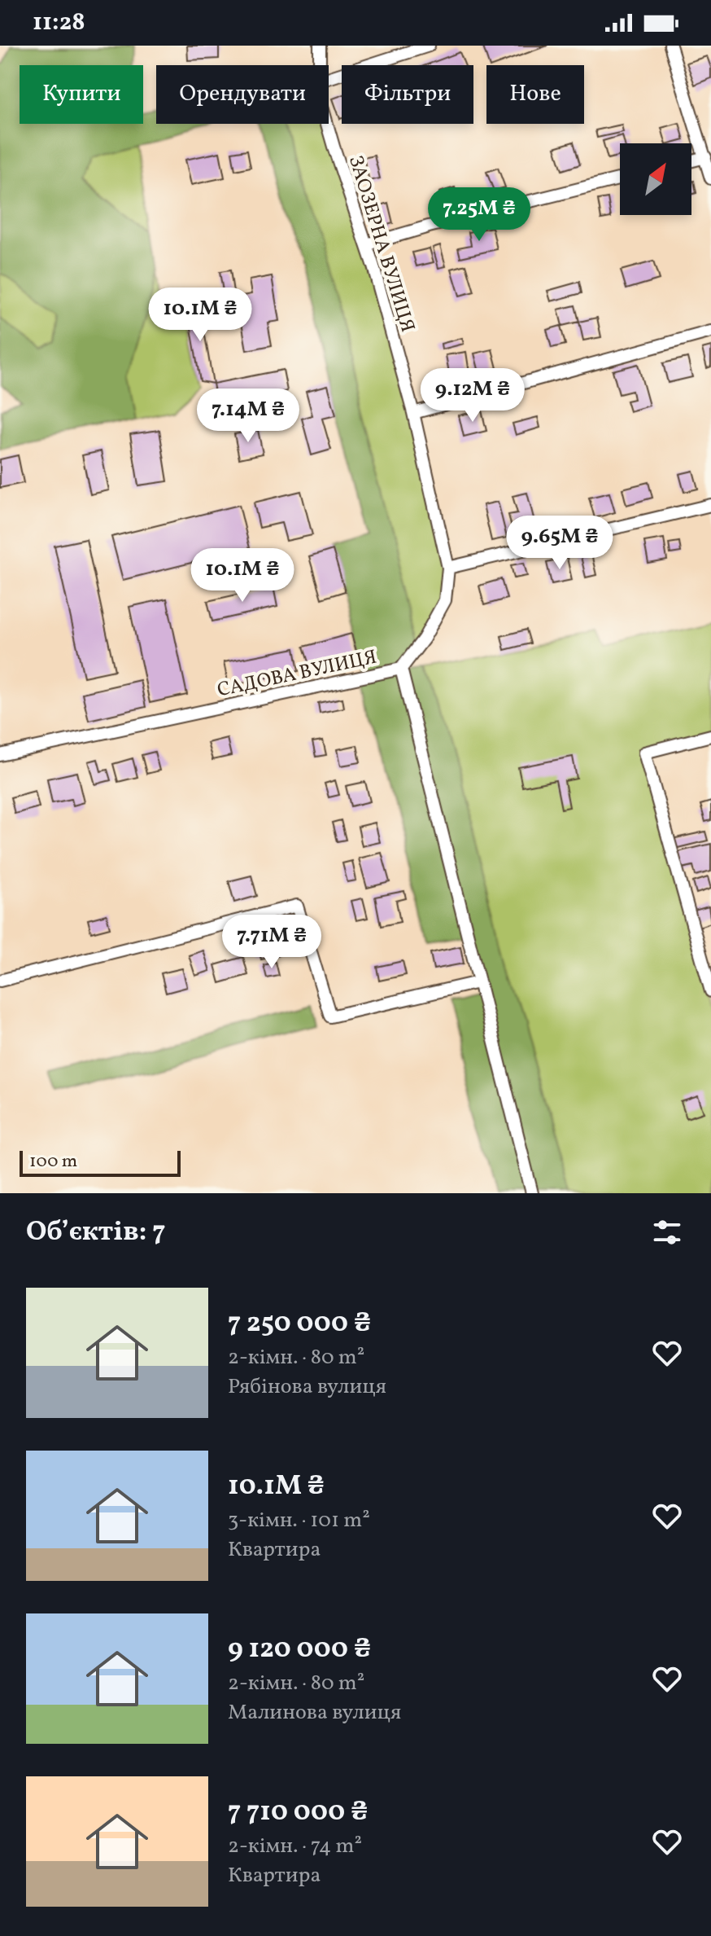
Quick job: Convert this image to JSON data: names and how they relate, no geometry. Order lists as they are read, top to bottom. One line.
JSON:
{"streets":{"street":["ЗАОЗЕРНА ВУЛИЦЯ","САДОВА ВУЛИЦЯ"]},"crossings":[["ЗАОЗЕРНА ВУЛИЦЯ","САДОВА ВУЛИЦЯ"]],"scale_bar":"100 m","north":"top right","page":{"status":"11:28","chip":["Купити","Орендувати","Фільтри","Нове"],"price":["7.25M ₴","10.1M ₴","9.12M ₴","7.14M ₴","9.65M ₴","10.1M ₴","7.71M ₴"],"scale":"100 m","heading":"Об’єктів: 7","list":[{"name":"7 250 000 ₴","note":"2-кімн. · 80 m² · Рябінова вулиця"},{"name":"10.1M ₴","note":"3-кімн. · 101 m² · Квартира"},{"name":"9 120 000 ₴","note":"2-кімн. · 80 m² · Малинова вулиця"},{"name":"7 710 000 ₴","note":"2-кімн. · 74 m² · Квартира"}]}}
